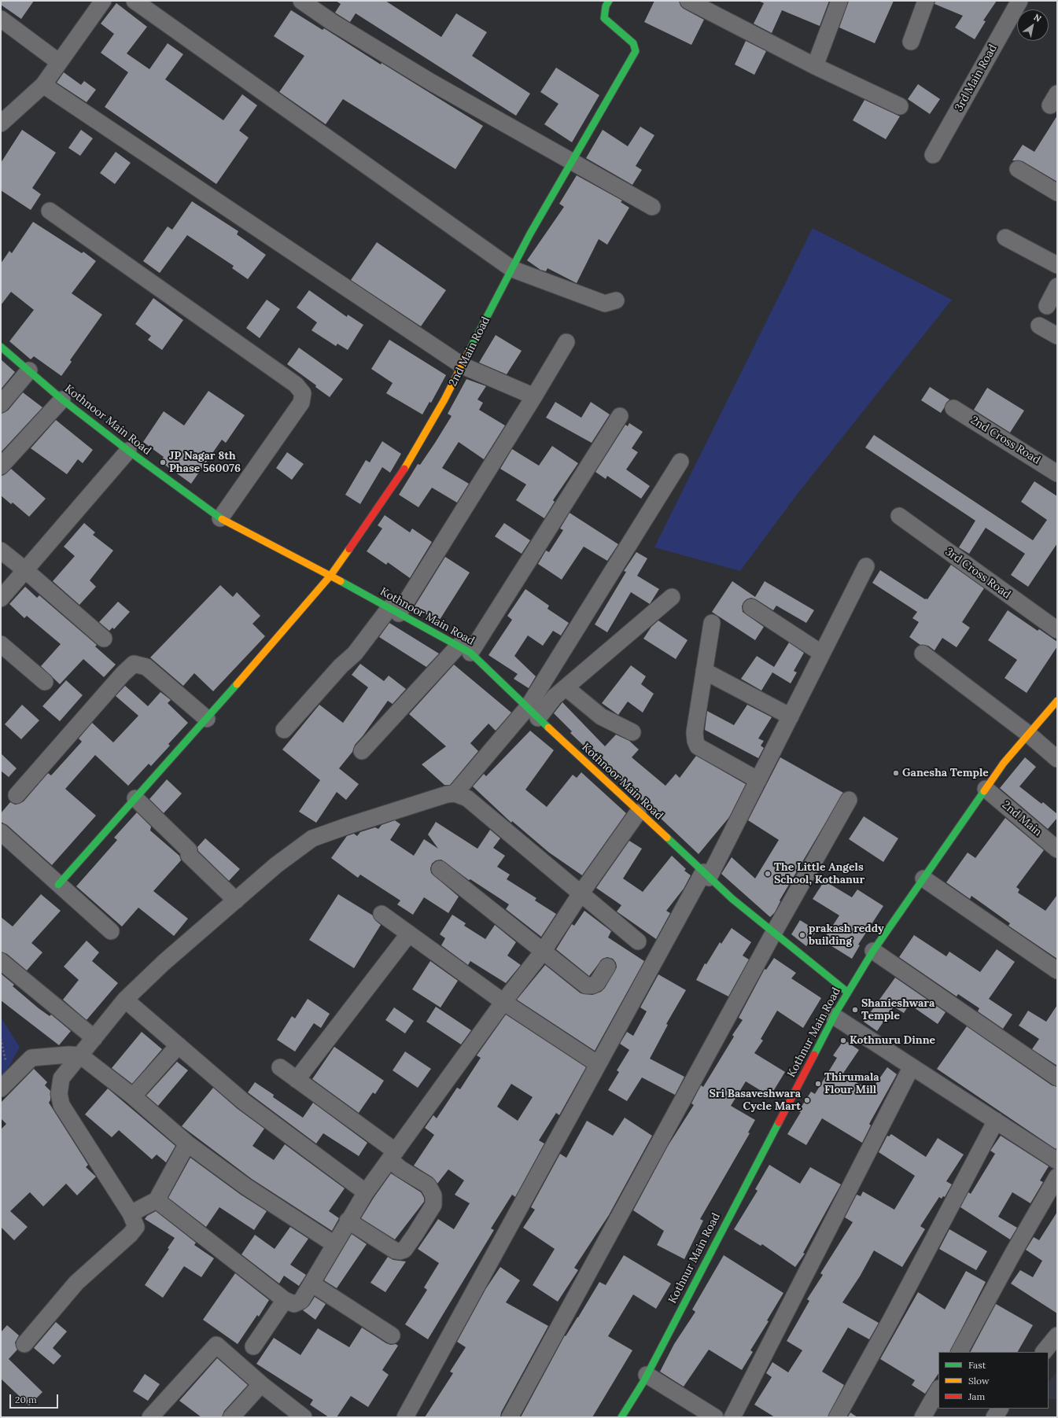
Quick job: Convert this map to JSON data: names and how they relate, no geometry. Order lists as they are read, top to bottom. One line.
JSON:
{"streets":{"street":["3rd Main Road","2nd Main Road","Kothnoor Main Road","2nd Cross Road","3rd Cross Road","2nd Main","Kothnur Main Road"]},"crossings":[["2nd Main Road","Kothnoor Main Road"],["Kothnoor Main Road","Kothnur Main Road"],["2nd Main","Kothnur Main Road"]],"places":["JP Nagar 8th Phase 560076","Ganesha Temple","The Little Angels School, Kothanur","prakash reddy building","Shanieshwara Temple","Kothnuru Dinne","Thirumala Flour Mill","Sri Basaveshwara Cycle Mart"],"legend":["Fast","Slow","Jam"],"scale_bar":"20 m","north":"top right"}
